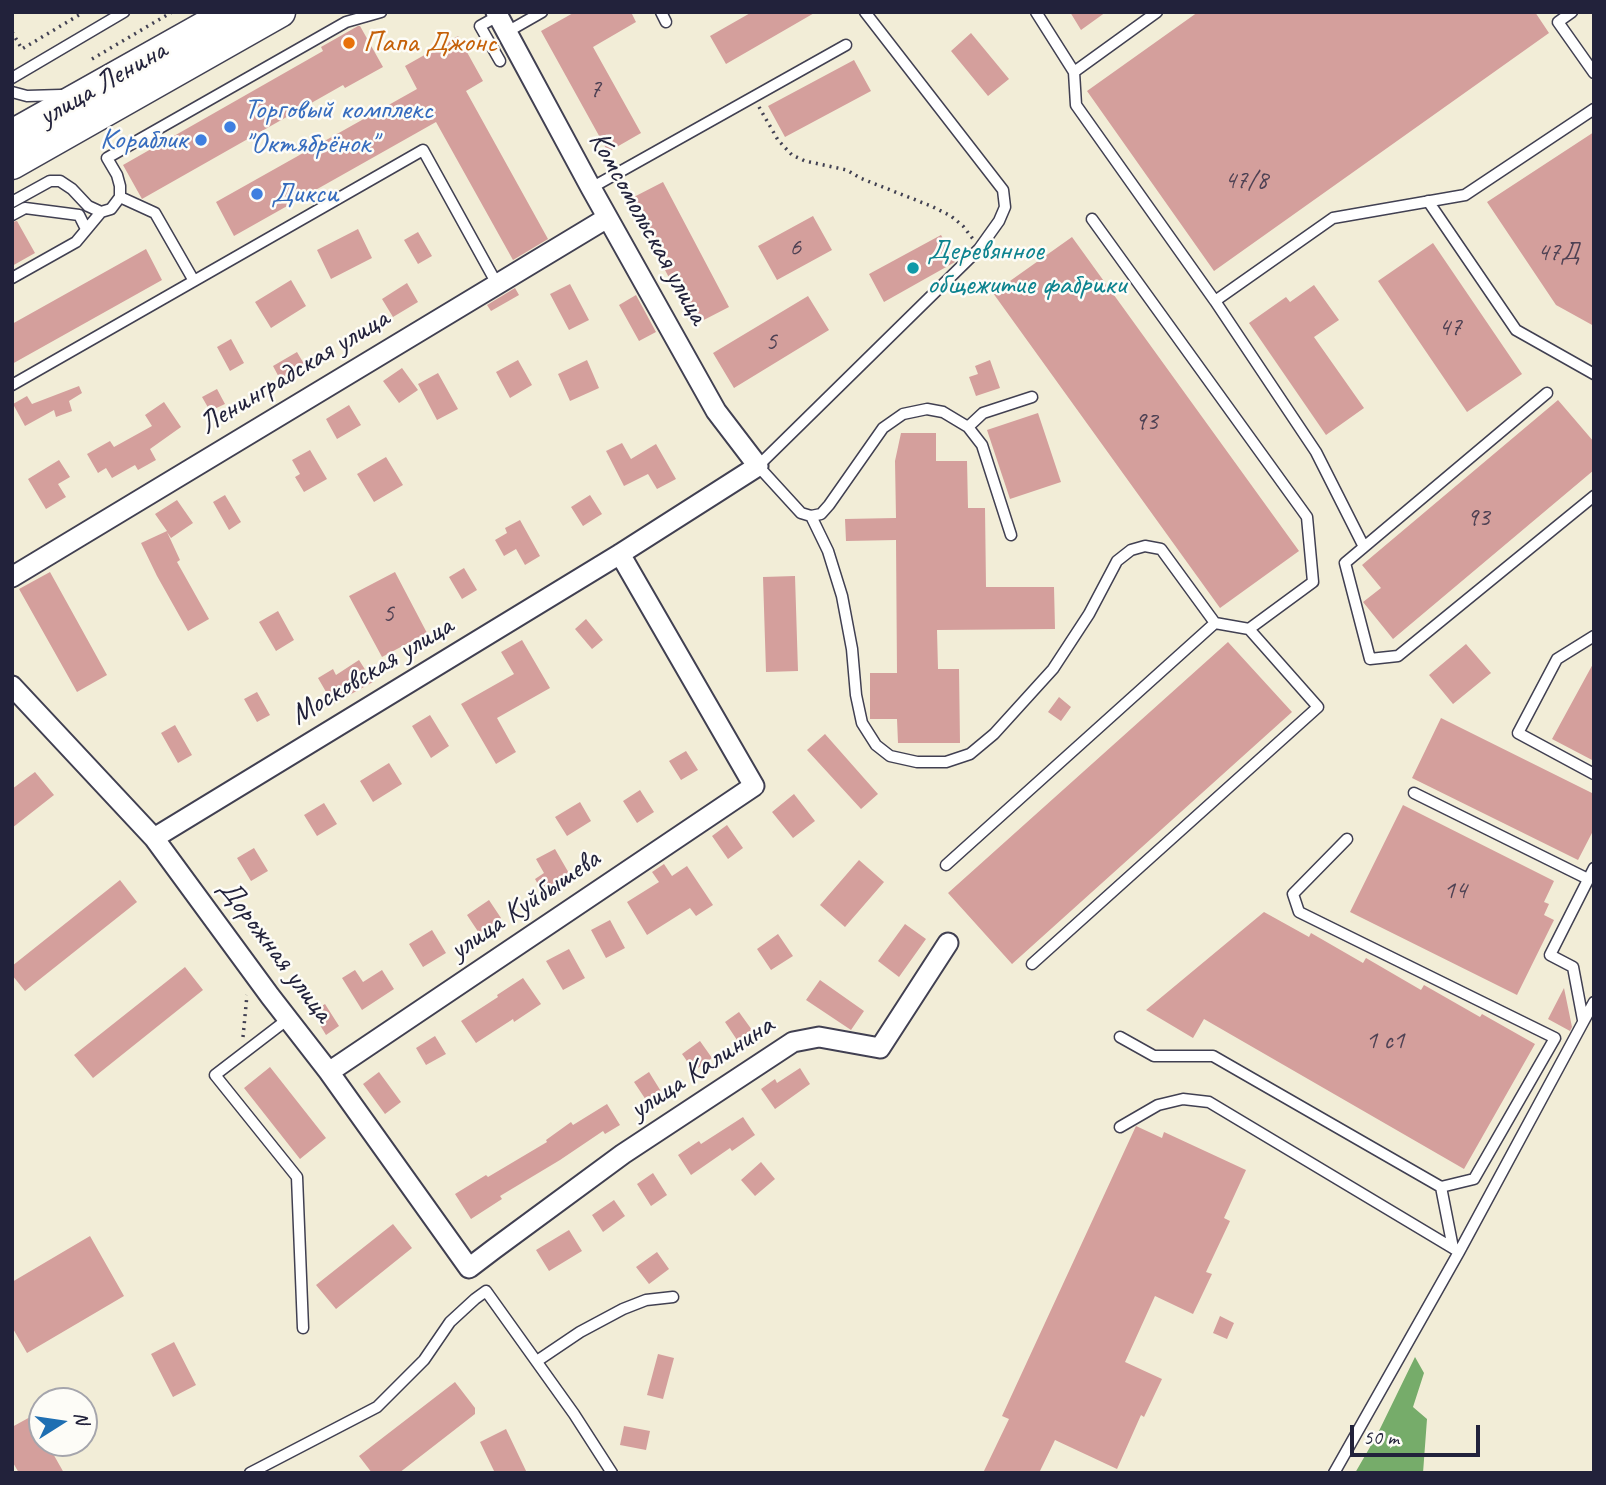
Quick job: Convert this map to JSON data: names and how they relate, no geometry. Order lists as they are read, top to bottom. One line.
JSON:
{"streets":{"main road":["улица Ленина"],"street":["Комсомольская улица","Ленинградская улица","Московская улица","улица Куйбышева","Дорожная улица","улица Калинина"]},"crossings":[["Комсомольская улица","Ленинградская улица"],["Комсомольская улица","Московская улица"],["Московская улица","улица Куйбышева"],["Московская улица","Дорожная улица"],["улица Куйбышева","Дорожная улица"],["Дорожная улица","улица Калинина"]],"places":["Папа Джонс","Торговый комплекс \"Октябрёнок\"","Кораблик","Дикси","Деревянное общежитие фабрики"],"house_numbers":["7","47/8","6","47Д","47","5","93","93","5","14","1 с1"],"scale_bar":"50 m","north":"right"}
